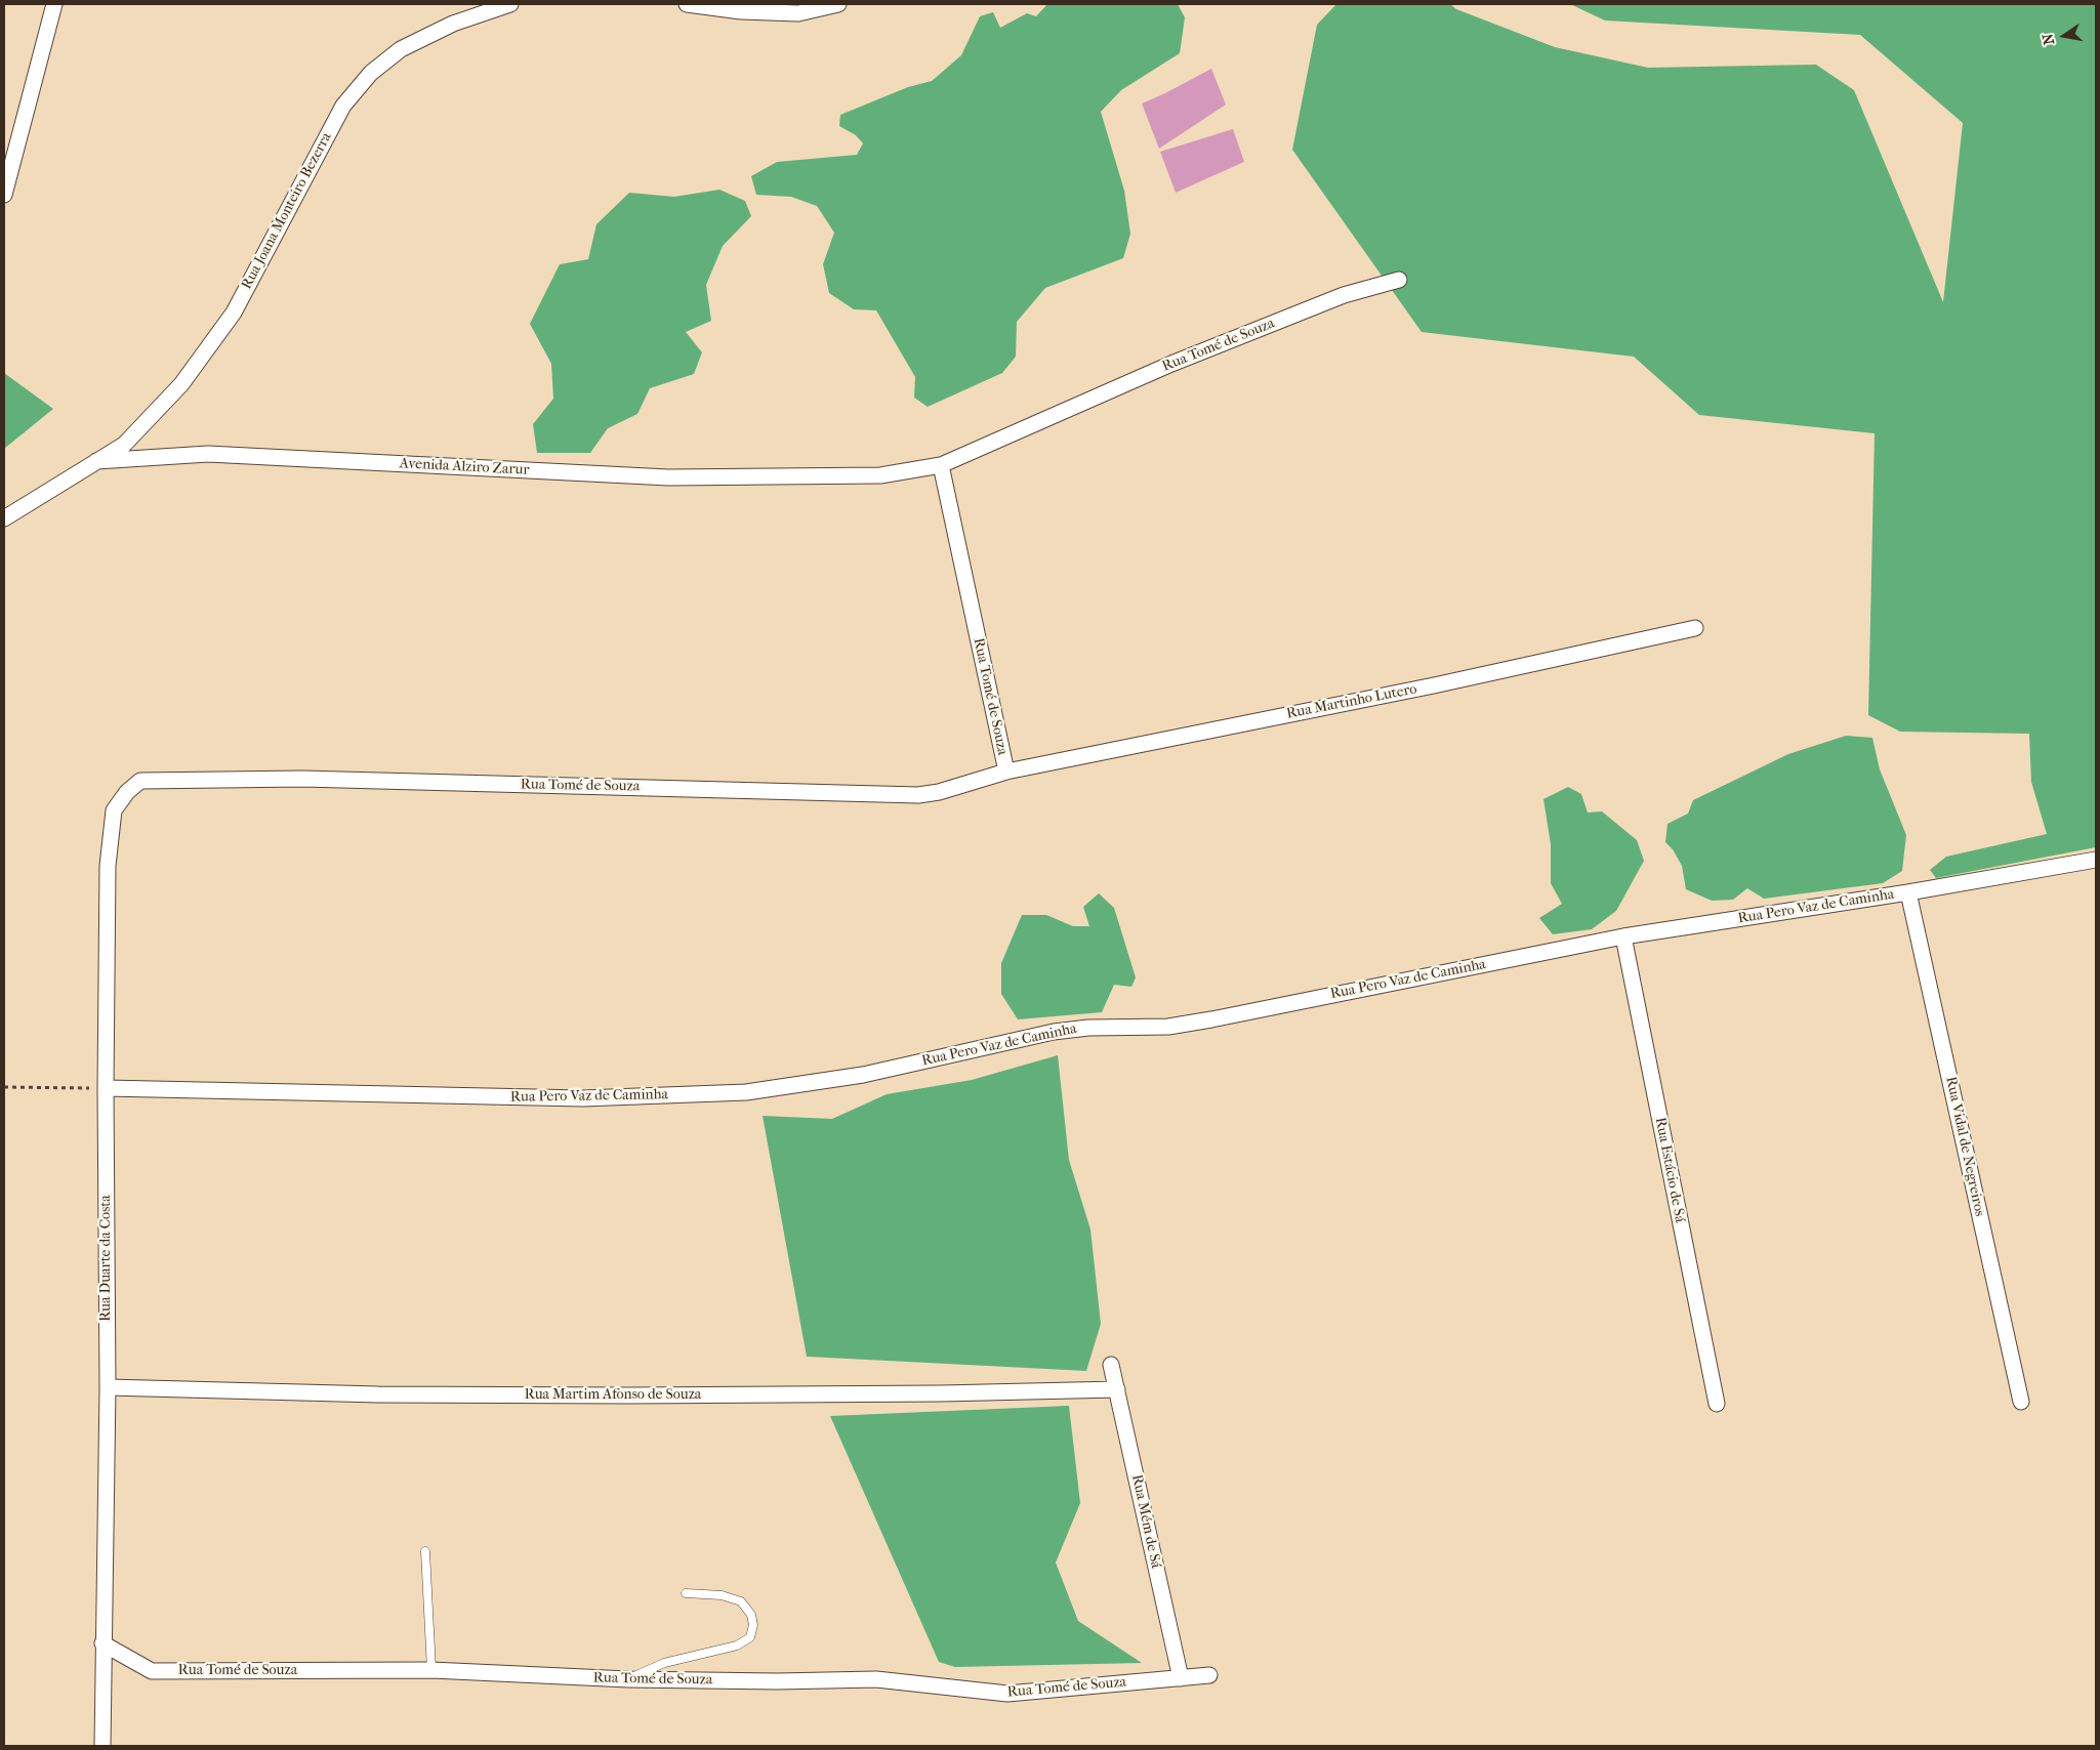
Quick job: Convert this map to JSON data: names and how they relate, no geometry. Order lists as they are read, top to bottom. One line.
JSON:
{"streets":{"street":["Rua Joana Monteiro Bezerra","Rua Tomé de Souza","Avenida Alziro Zarur","Rua Martinho Lutero","Rua Pero Vaz de Caminha","Rua Vidal de Negreiros","Rua Estácio de Sá","Rua Duarte da Costa","Rua Martim Afonso de Souza","Rua Mém de Sá"]},"crossings":[["Rua Joana Monteiro Bezerra","Avenida Alziro Zarur"],["Rua Tomé de Souza","Avenida Alziro Zarur"],["Rua Tomé de Souza","Rua Martinho Lutero"],["Rua Tomé de Souza","Rua Duarte da Costa"],["Rua Tomé de Souza","Rua Mém de Sá"],["Rua Pero Vaz de Caminha","Rua Vidal de Negreiros"],["Rua Pero Vaz de Caminha","Rua Estácio de Sá"],["Rua Pero Vaz de Caminha","Rua Duarte da Costa"],["Rua Duarte da Costa","Rua Martim Afonso de Souza"],["Rua Martim Afonso de Souza","Rua Mém de Sá"]],"north":"left"}
